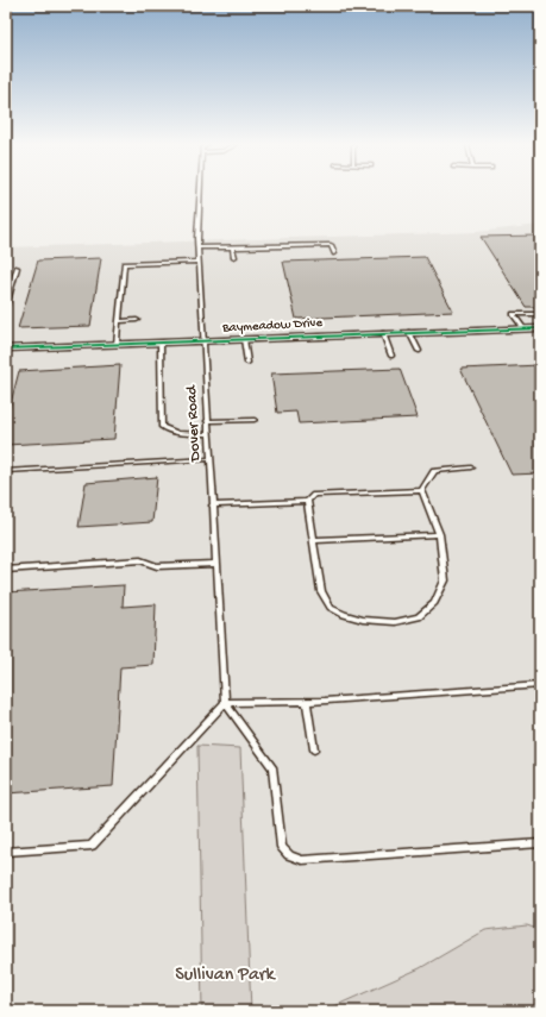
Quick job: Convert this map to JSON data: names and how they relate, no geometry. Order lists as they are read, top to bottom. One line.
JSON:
{"streets":{"street":["Baymeadow Drive"],"lane":["Dover Road"]},"crossings":[["Baymeadow Drive","Dover Road"]],"parks":["Sullivan Park"]}
